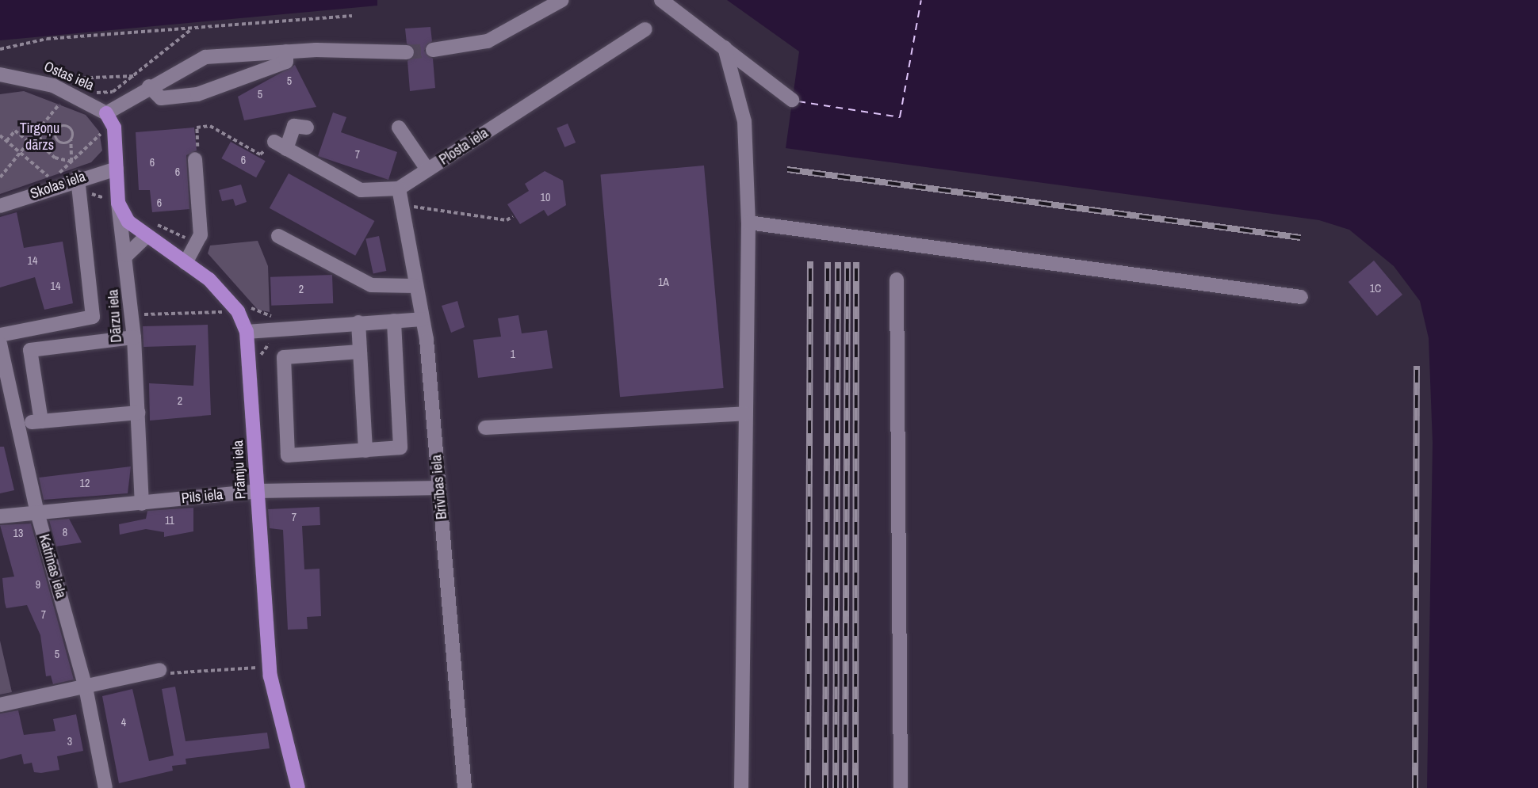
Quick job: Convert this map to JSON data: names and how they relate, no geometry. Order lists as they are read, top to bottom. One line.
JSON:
{"streets":{"main road":["Dārzu iela","Prāmju iela"],"street":["Ostas iela","Plosta iela","Skolas iela","Brīvības iela","Pils iela","Katrīnas iela"]},"crossings":[["Plosta iela","Brīvības iela"],["Skolas iela","Dārzu iela"],["Dārzu iela","Prāmju iela"],["Dārzu iela","Pils iela"],["Prāmju iela","Pils iela"],["Brīvības iela","Pils iela"],["Pils iela","Katrīnas iela"]],"parks":["Tirgoņu dārzs"],"house_numbers":["5","5","7","6","6","6","10","6","14","1A","14","1C","2","1","2","12","7","11","8","13","9","7","5","4","3"]}
